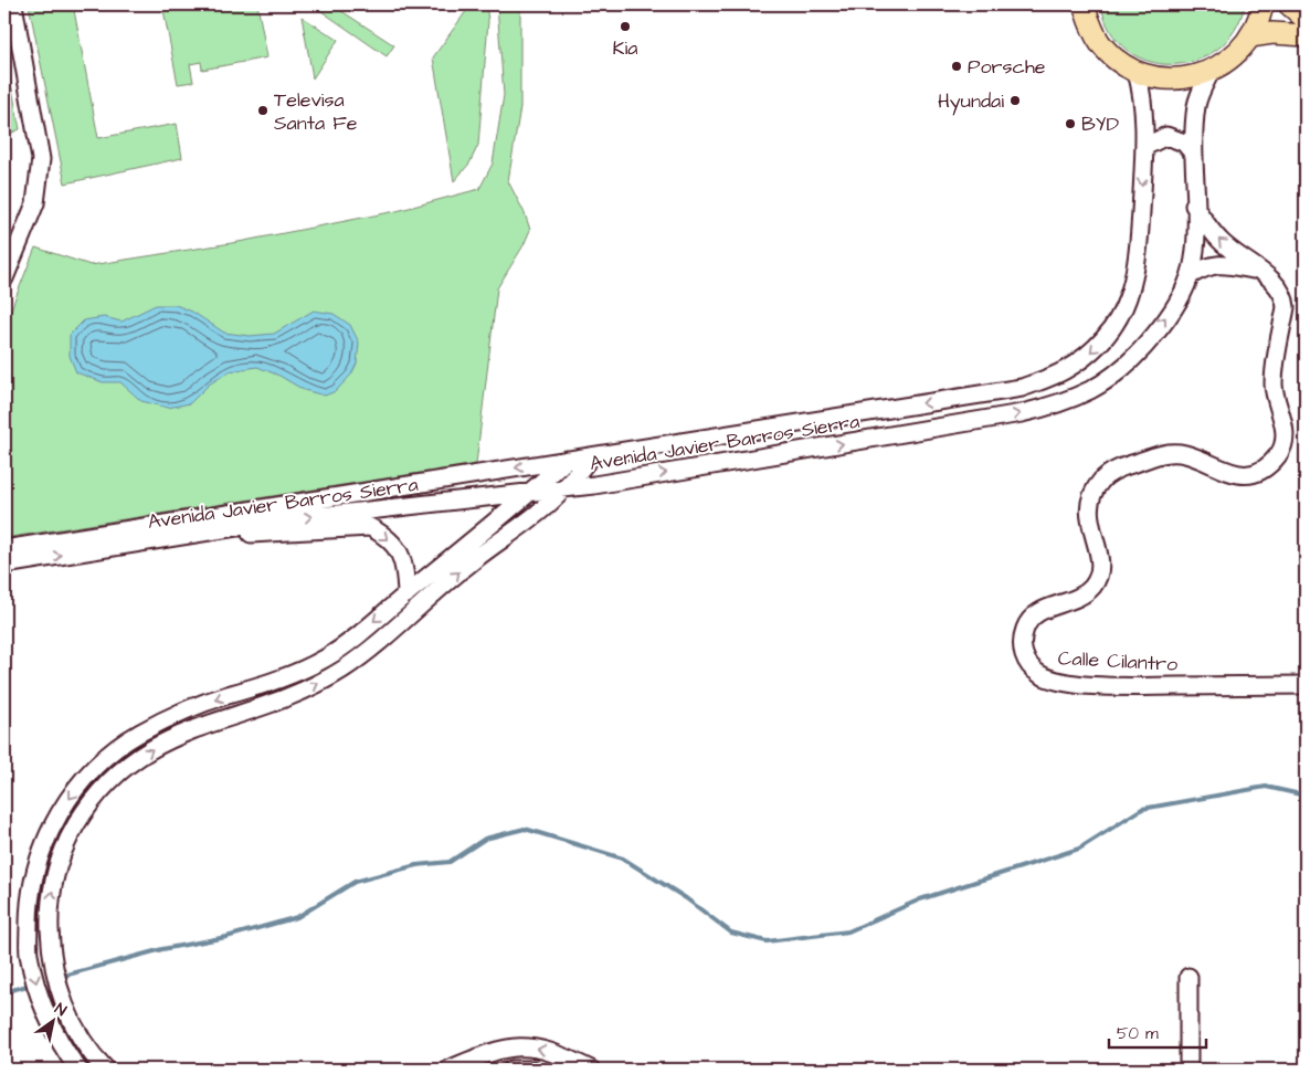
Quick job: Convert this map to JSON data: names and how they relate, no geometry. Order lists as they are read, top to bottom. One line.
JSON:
{"streets":{"street":["Avenida Javier Barros Sierra","Calle Cilantro"]},"crossings":[["Avenida Javier Barros Sierra","Calle Cilantro"]],"places":["Kia","Porsche","Hyundai","Televisa Santa Fe","BYD"],"scale_bar":"50 m","north":"top right"}
